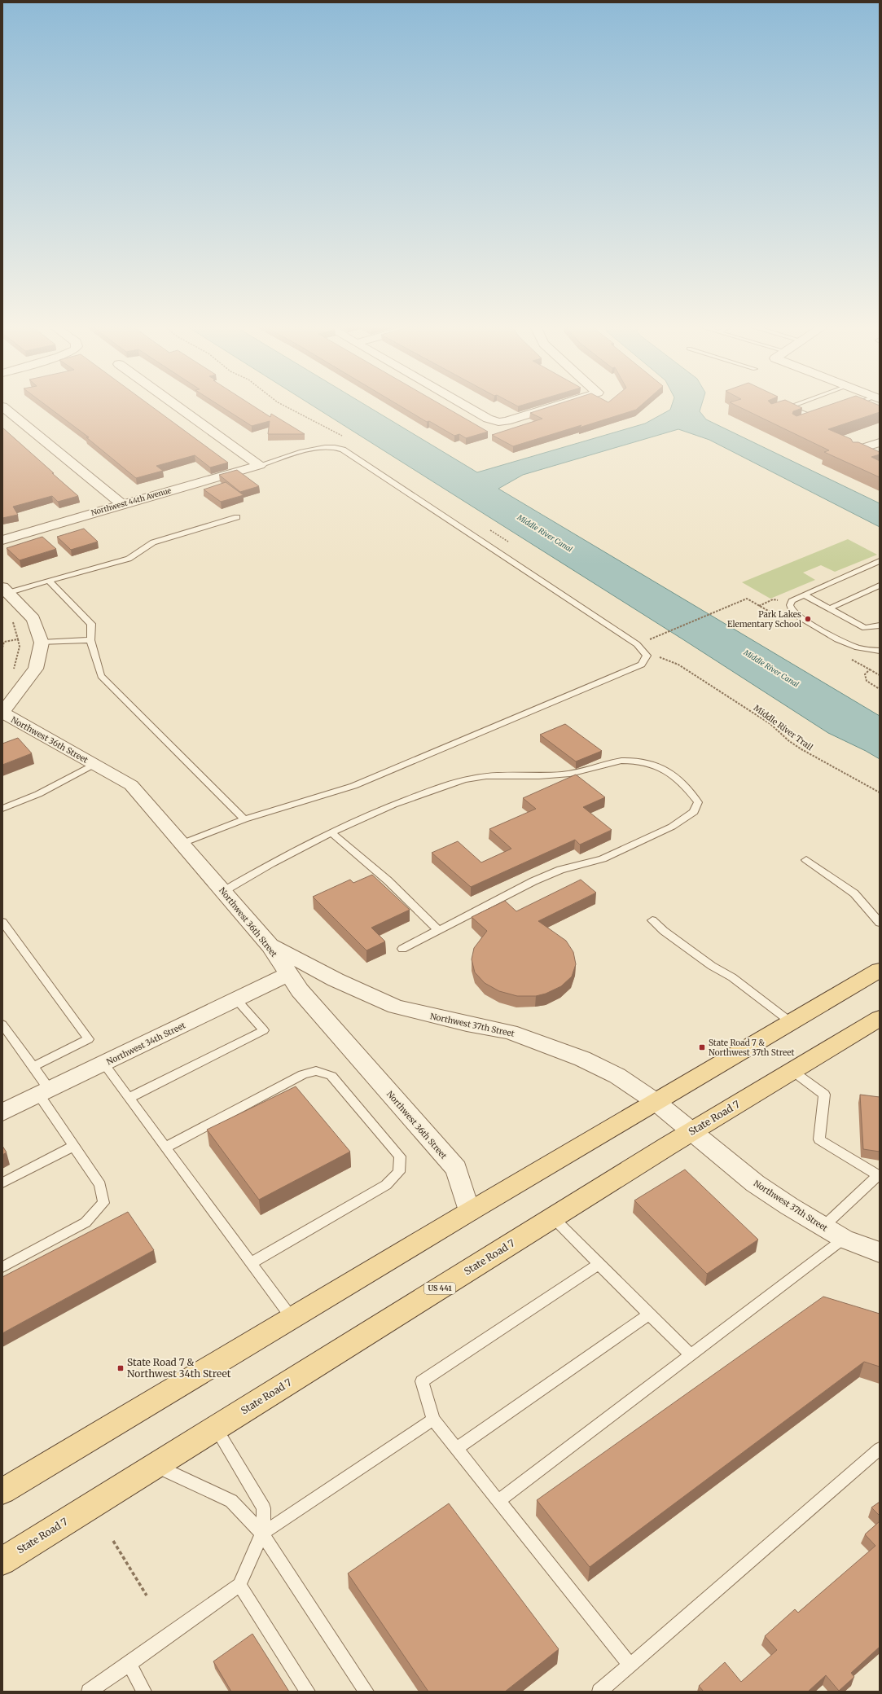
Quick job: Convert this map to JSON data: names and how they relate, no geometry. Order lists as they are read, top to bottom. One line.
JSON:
{"streets":{"main road":["State Road 7","US 441"],"street":["Northwest 44th Avenue","Northwest 36th Street","Northwest 37th Street","Northwest 34th Street"],"path":["Middle River Trail"]},"crossings":[["Northwest 36th Street","Northwest 37th Street"],["Northwest 36th Street","Northwest 34th Street"],["Northwest 37th Street","State Road 7"]],"water":["Middle River Canal"],"places":{"other":["Park Lakes Elementary School"],"transit":["State Road 7 & Northwest 37th Street","State Road 7 & Northwest 34th Street"]}}
